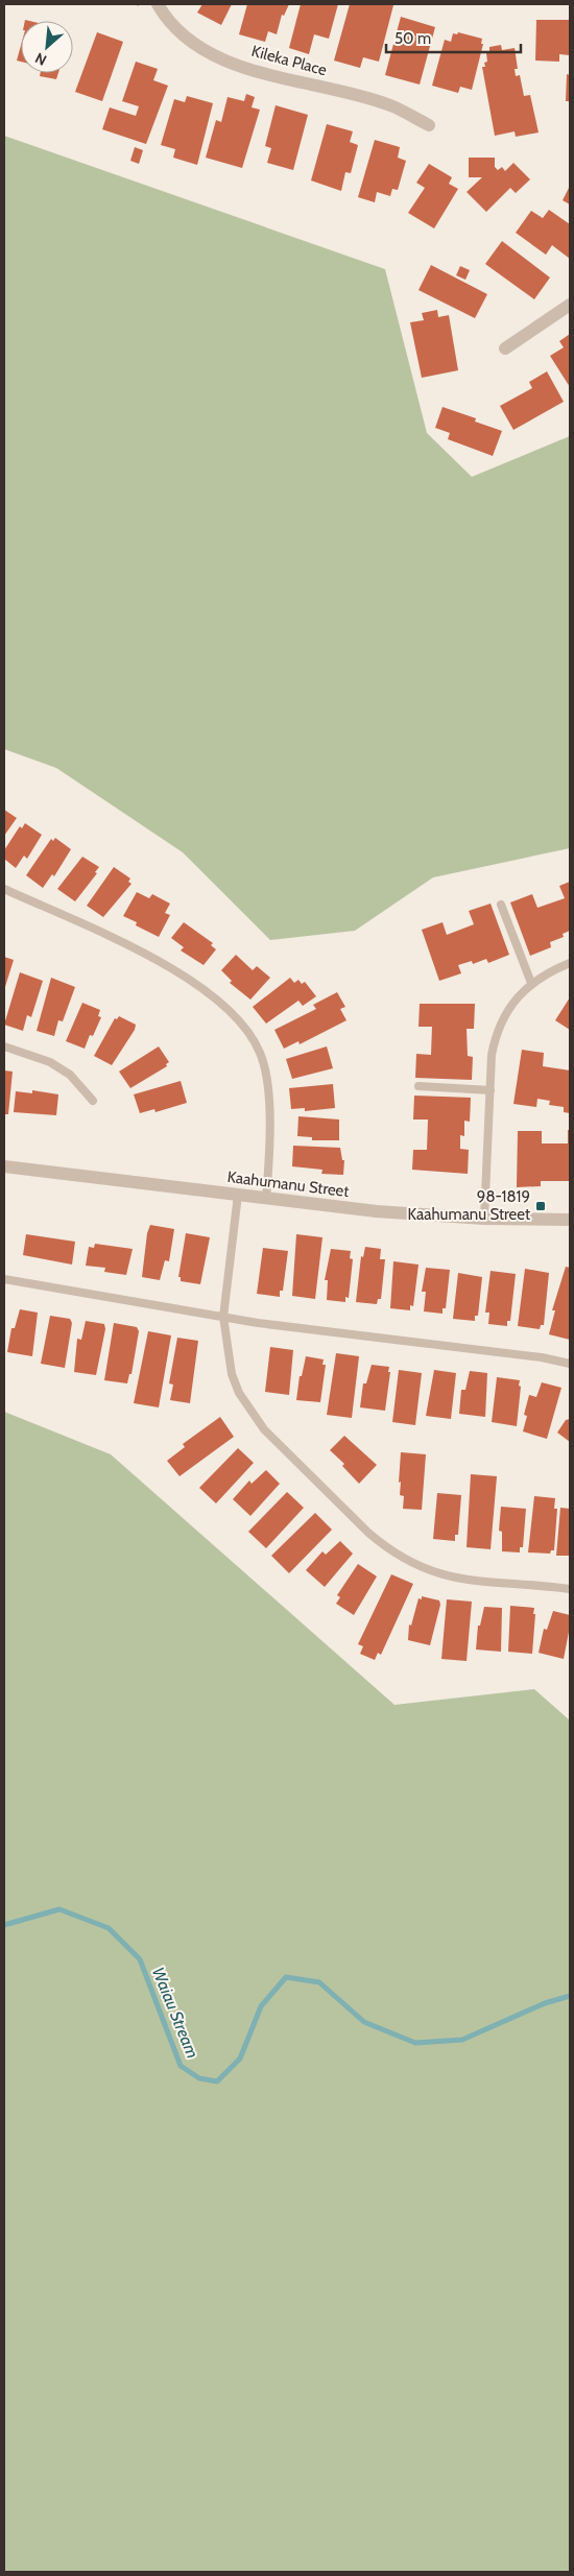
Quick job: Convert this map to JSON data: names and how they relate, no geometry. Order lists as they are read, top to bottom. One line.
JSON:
{"streets":{"street":["Kileka Place","Kaahumanu Street"]},"water":["Waiau Stream"],"places":{"transit":["98-1819 Kaahumanu Street"]},"scale_bar":"50 m","north":"bottom left"}
